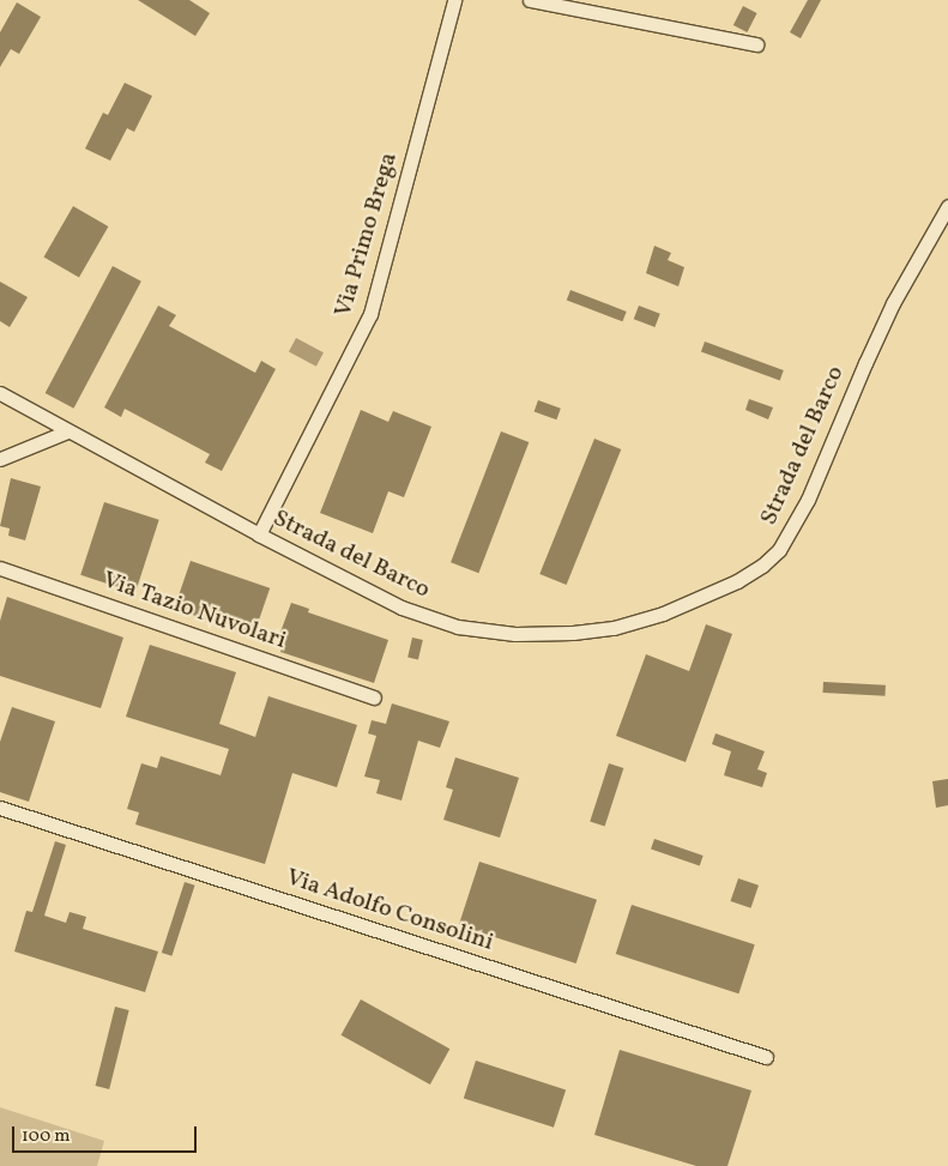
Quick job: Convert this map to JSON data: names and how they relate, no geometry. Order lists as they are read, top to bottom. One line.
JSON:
{"streets":{"street":["Via Primo Brega","Strada del Barco","Via Tazio Nuvolari","Via Adolfo Consolini"]},"crossings":[["Via Primo Brega","Strada del Barco"]],"scale_bar":"100 m"}
